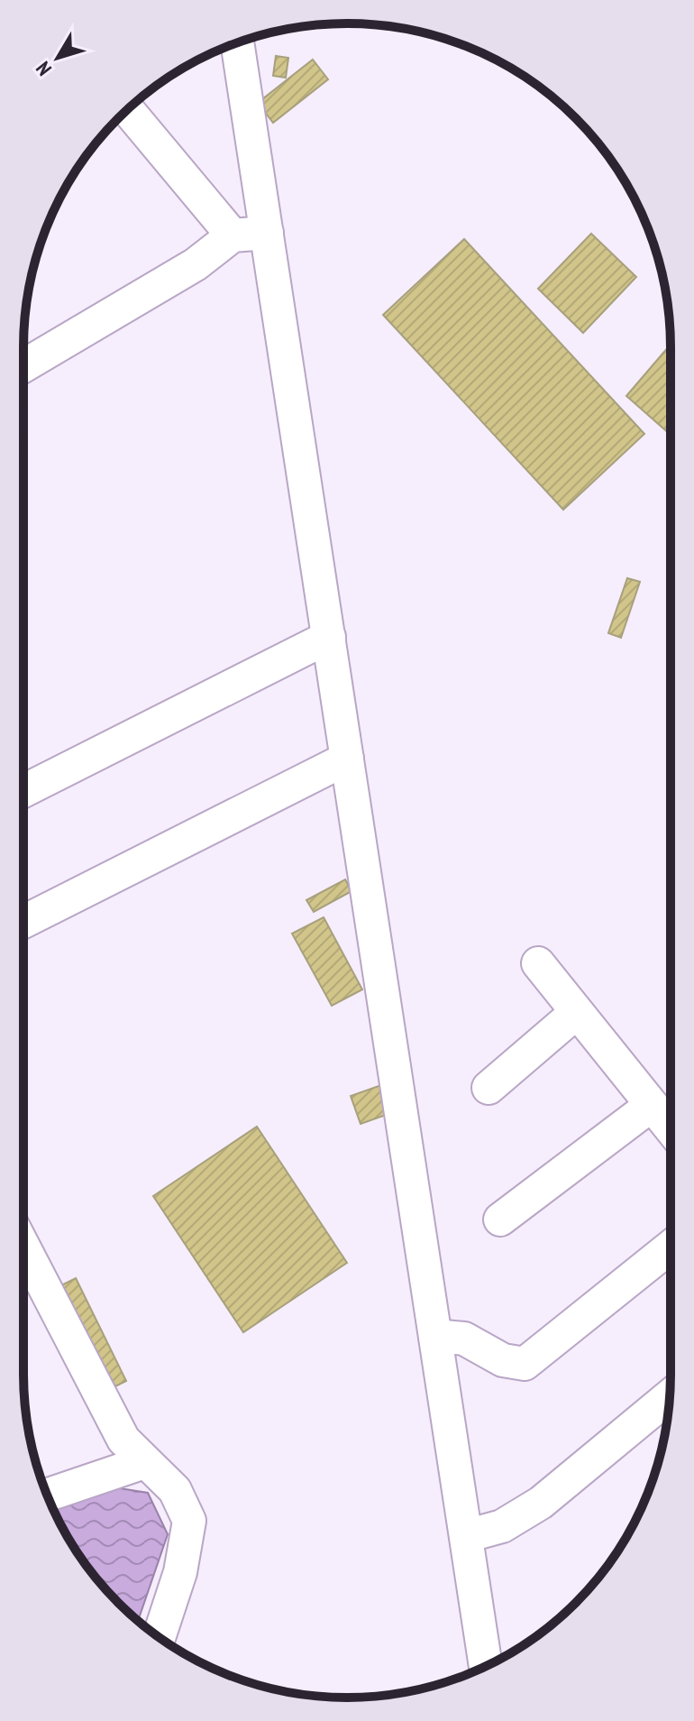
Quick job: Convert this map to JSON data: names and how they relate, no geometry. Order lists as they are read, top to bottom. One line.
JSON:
{"north":"bottom left"}
